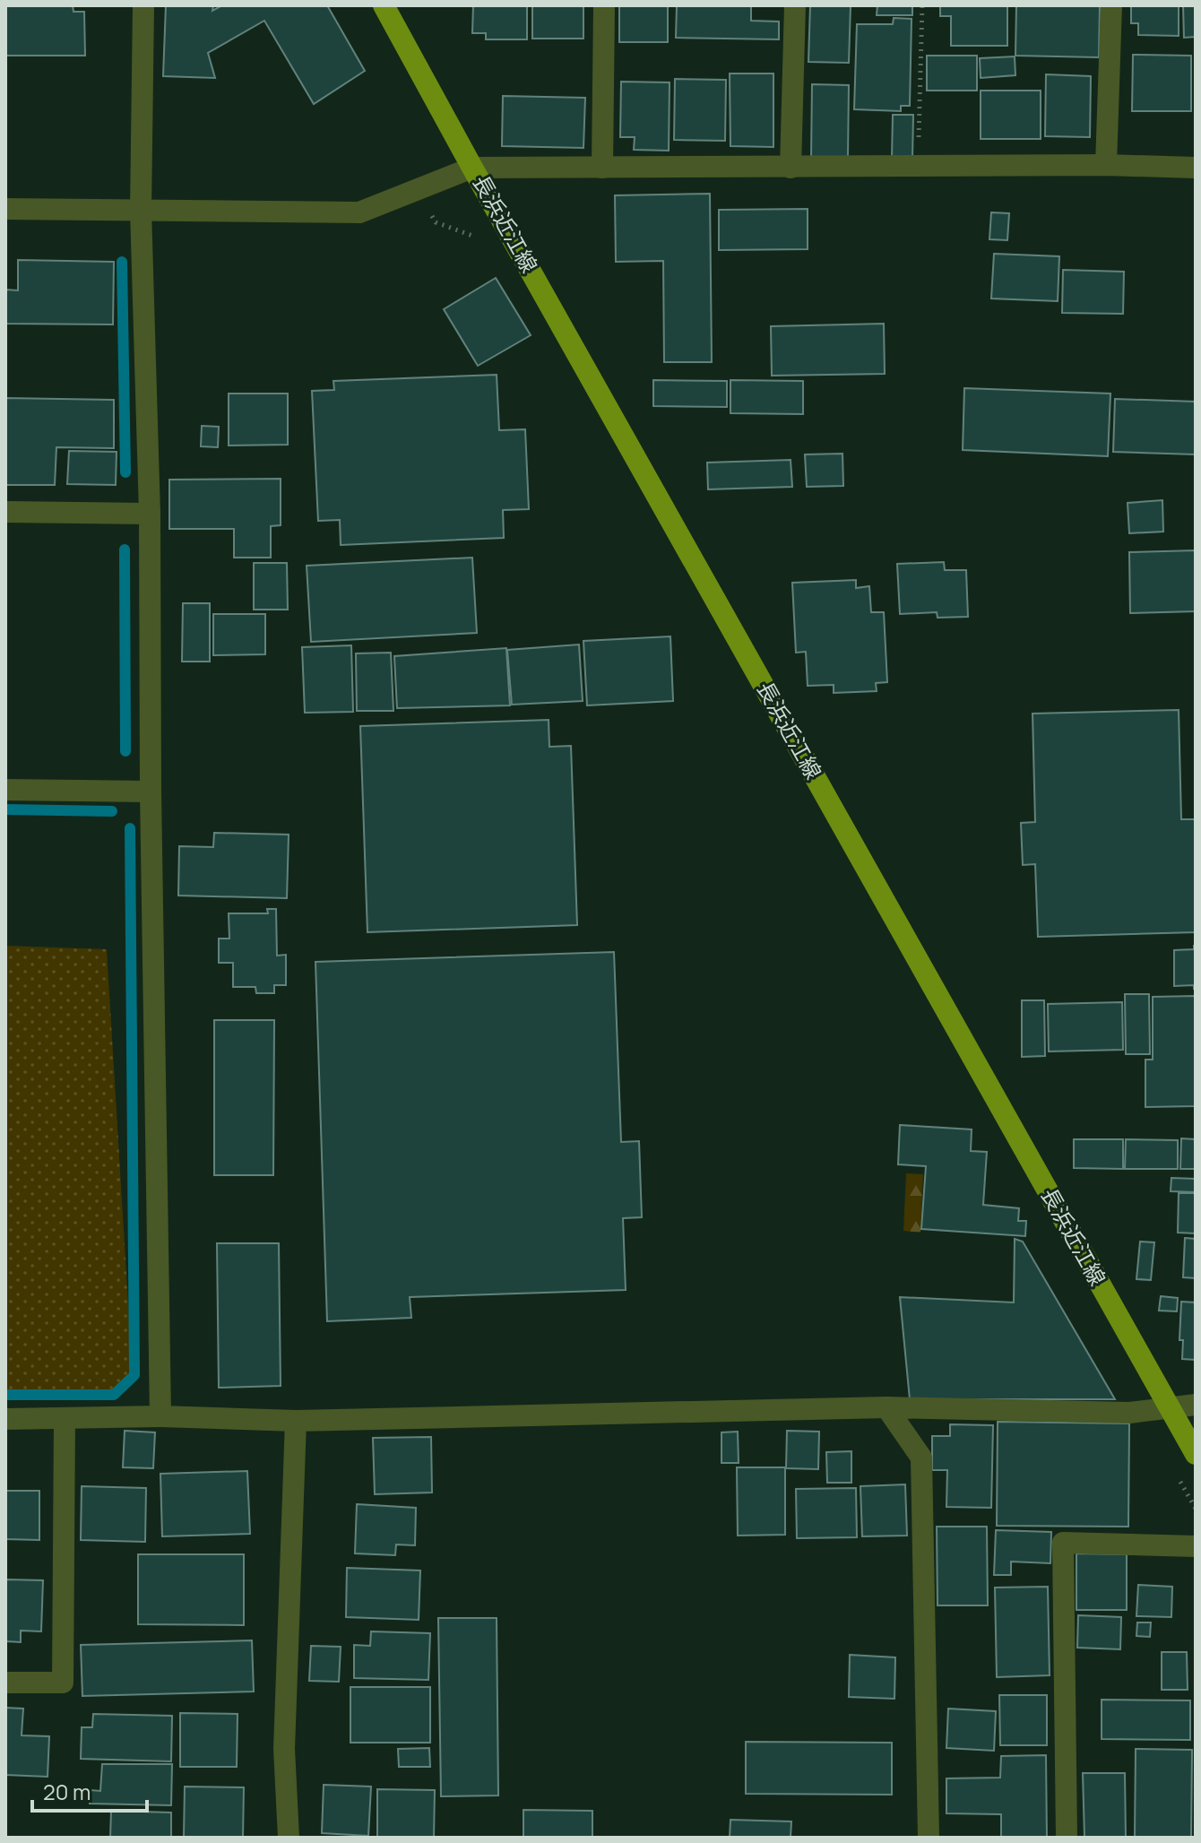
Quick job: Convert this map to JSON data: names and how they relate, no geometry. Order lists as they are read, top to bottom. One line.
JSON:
{"streets":{"main road":["長浜近江線"]},"scale_bar":"20 m"}
